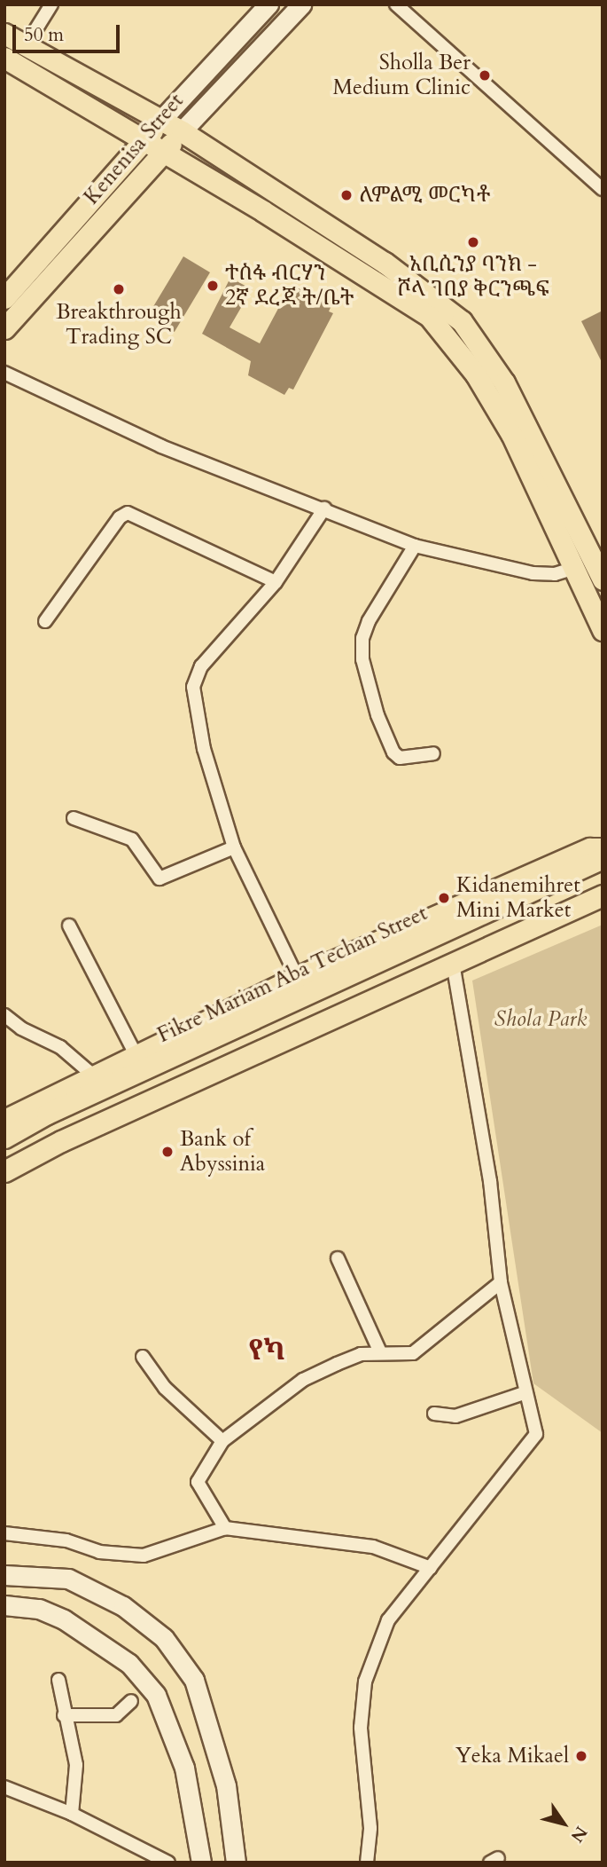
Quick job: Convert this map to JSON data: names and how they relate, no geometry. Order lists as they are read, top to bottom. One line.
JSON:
{"streets":{"main road":["Kenenisa Street","Fikre Mariam Aba Techan Street"]},"districts":["የካ"],"parks":["Shola Park"],"places":["Sholla Ber Medium Clinic","ለምልሚ መርካቶ","አቢሲንያ ባንክ - ሾላ ገበያ ቅርንጫፍ","ተስፋ ብርሃን 2ኛ ደረጃ ት/ቤት","Breakthrough Trading SC","Kidanemihret Mini Market","Bank of Abyssinia","Yeka Mikael"],"scale_bar":"50 m","north":"bottom right"}
